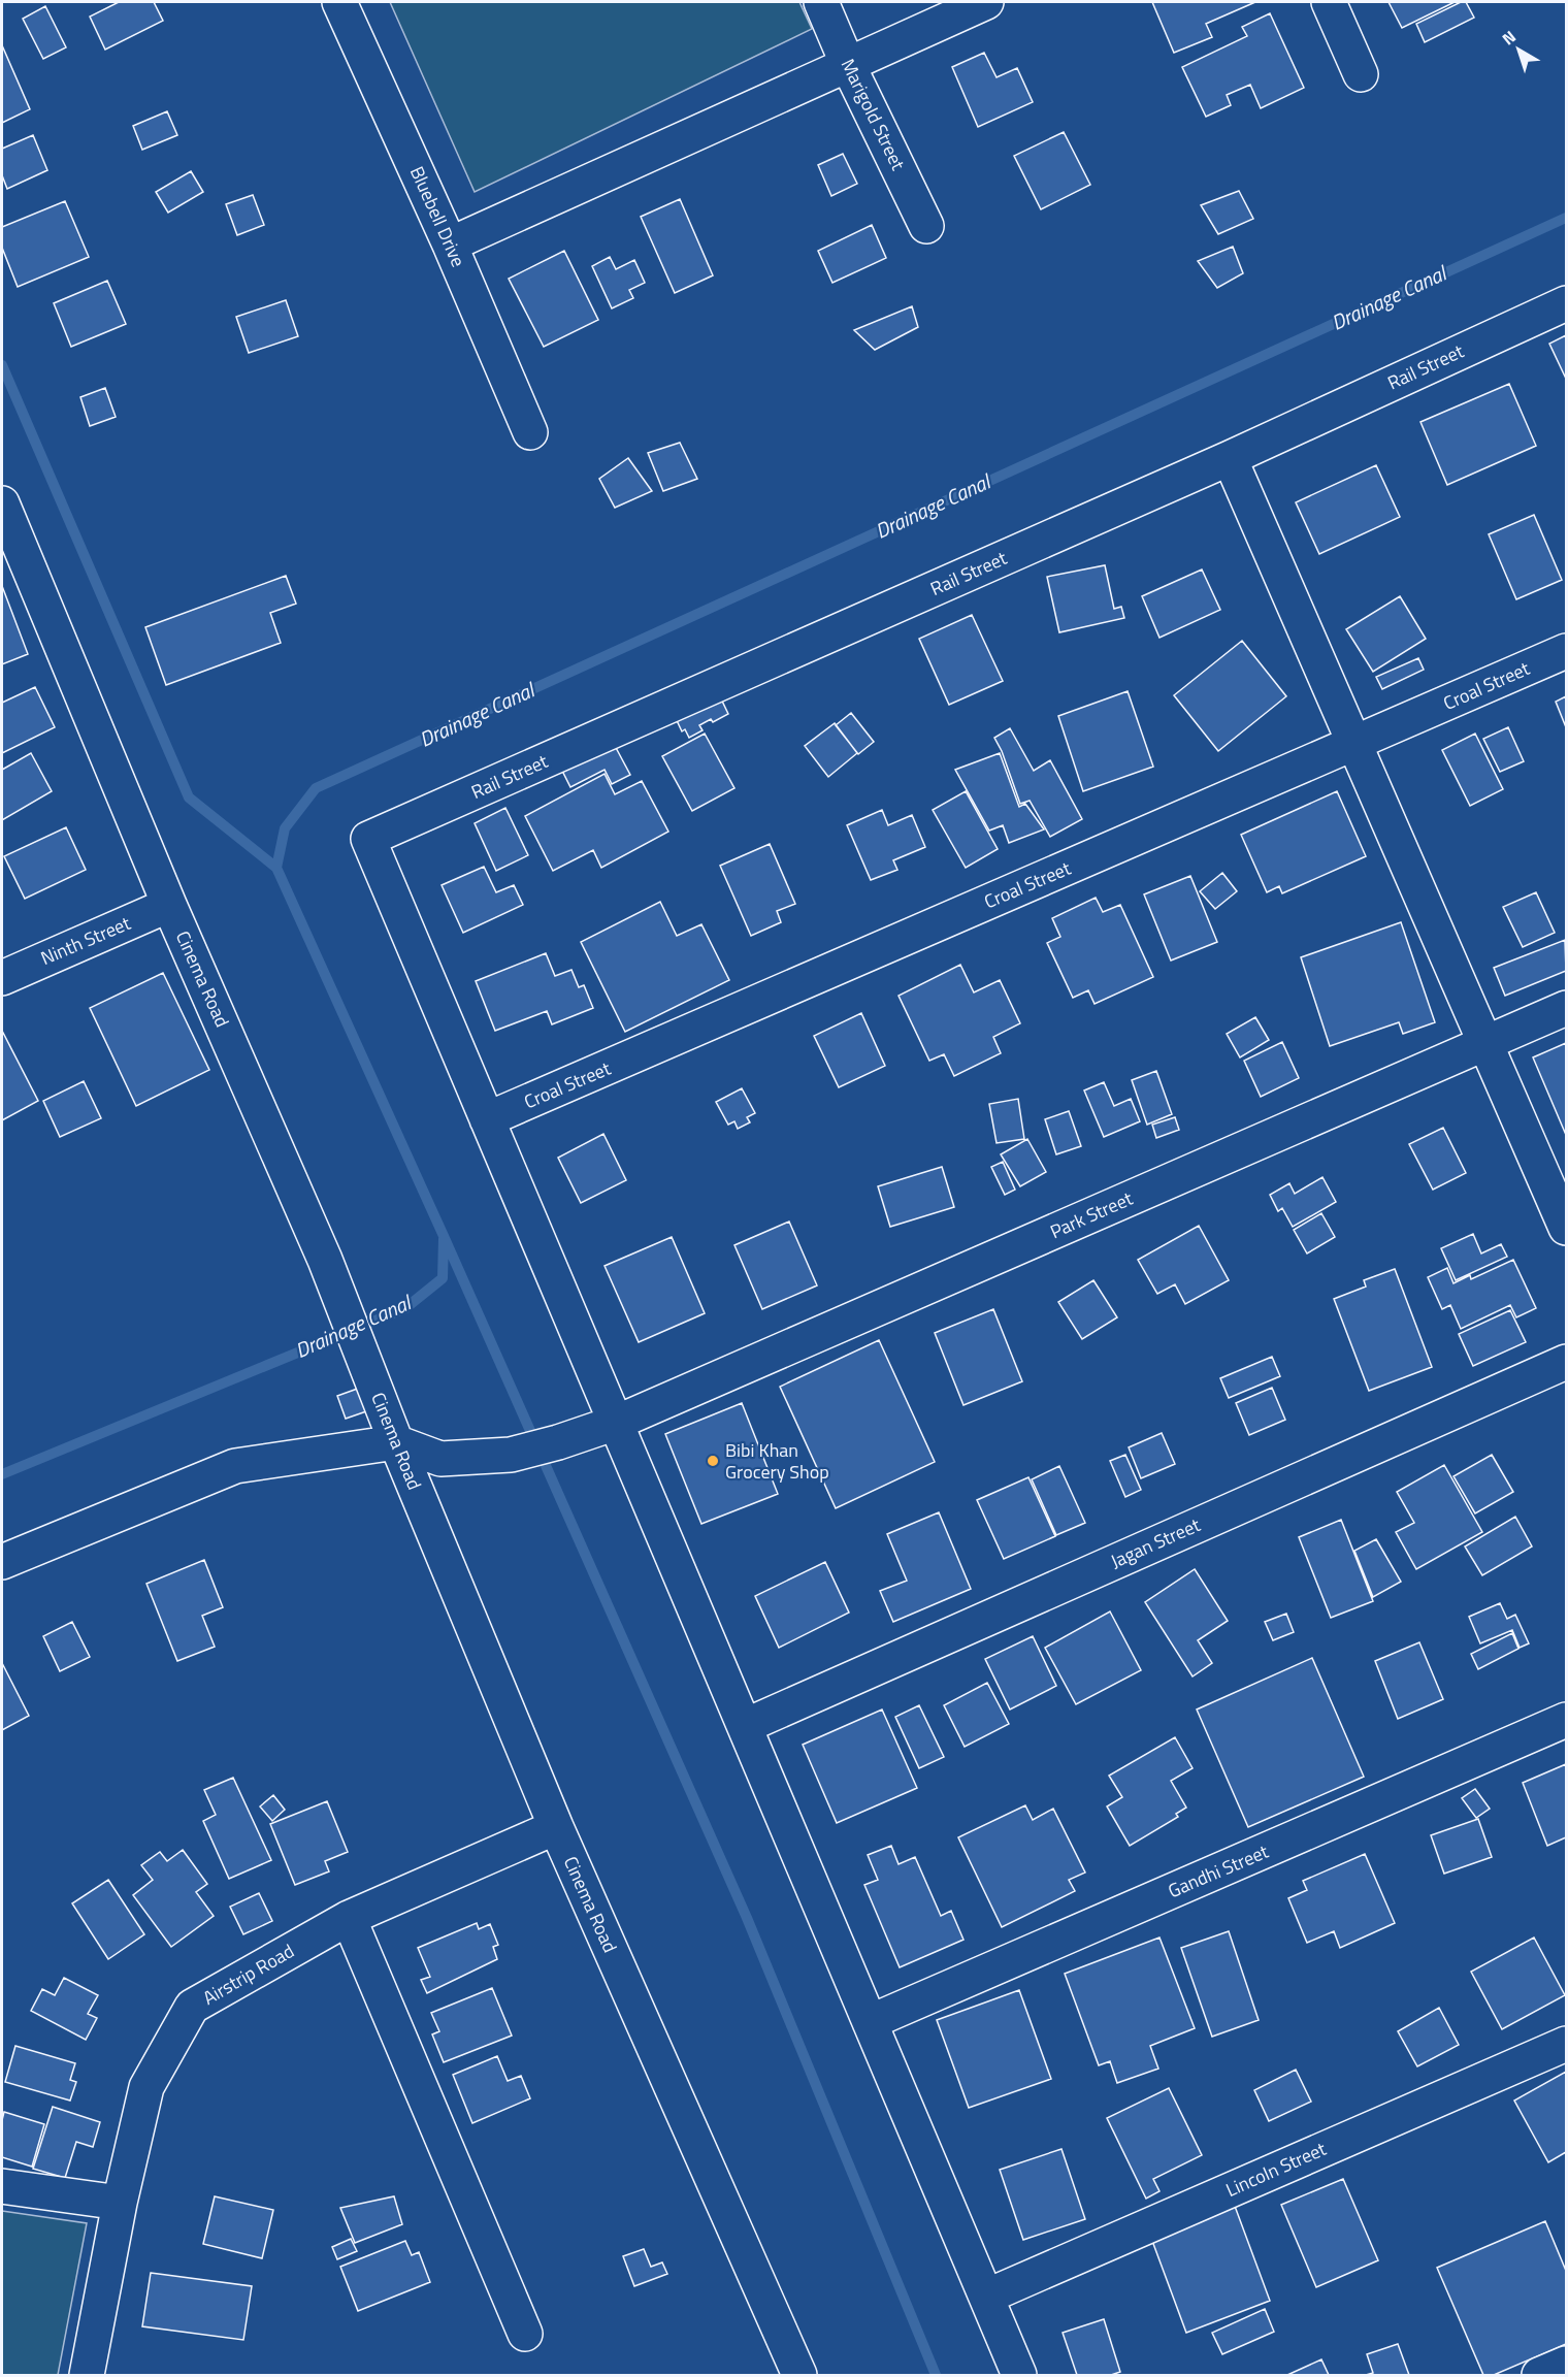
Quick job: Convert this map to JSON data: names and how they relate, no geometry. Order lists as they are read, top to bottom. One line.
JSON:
{"streets":{"street":["Marigold Street","Bluebell Drive","Rail Street","Croal Street","Ninth Street","Cinema Road","Park Street","Jagan Street","Gandhi Street","Airstrip Road","Lincoln Street"]},"crossings":[["Rail Street","Croal Street"],["Ninth Street","Cinema Road"],["Cinema Road","Park Street"],["Cinema Road","Airstrip Road"]],"water":["Drainage Canal"],"places":["Bibi Khan Grocery Shop"],"north":"top left"}
